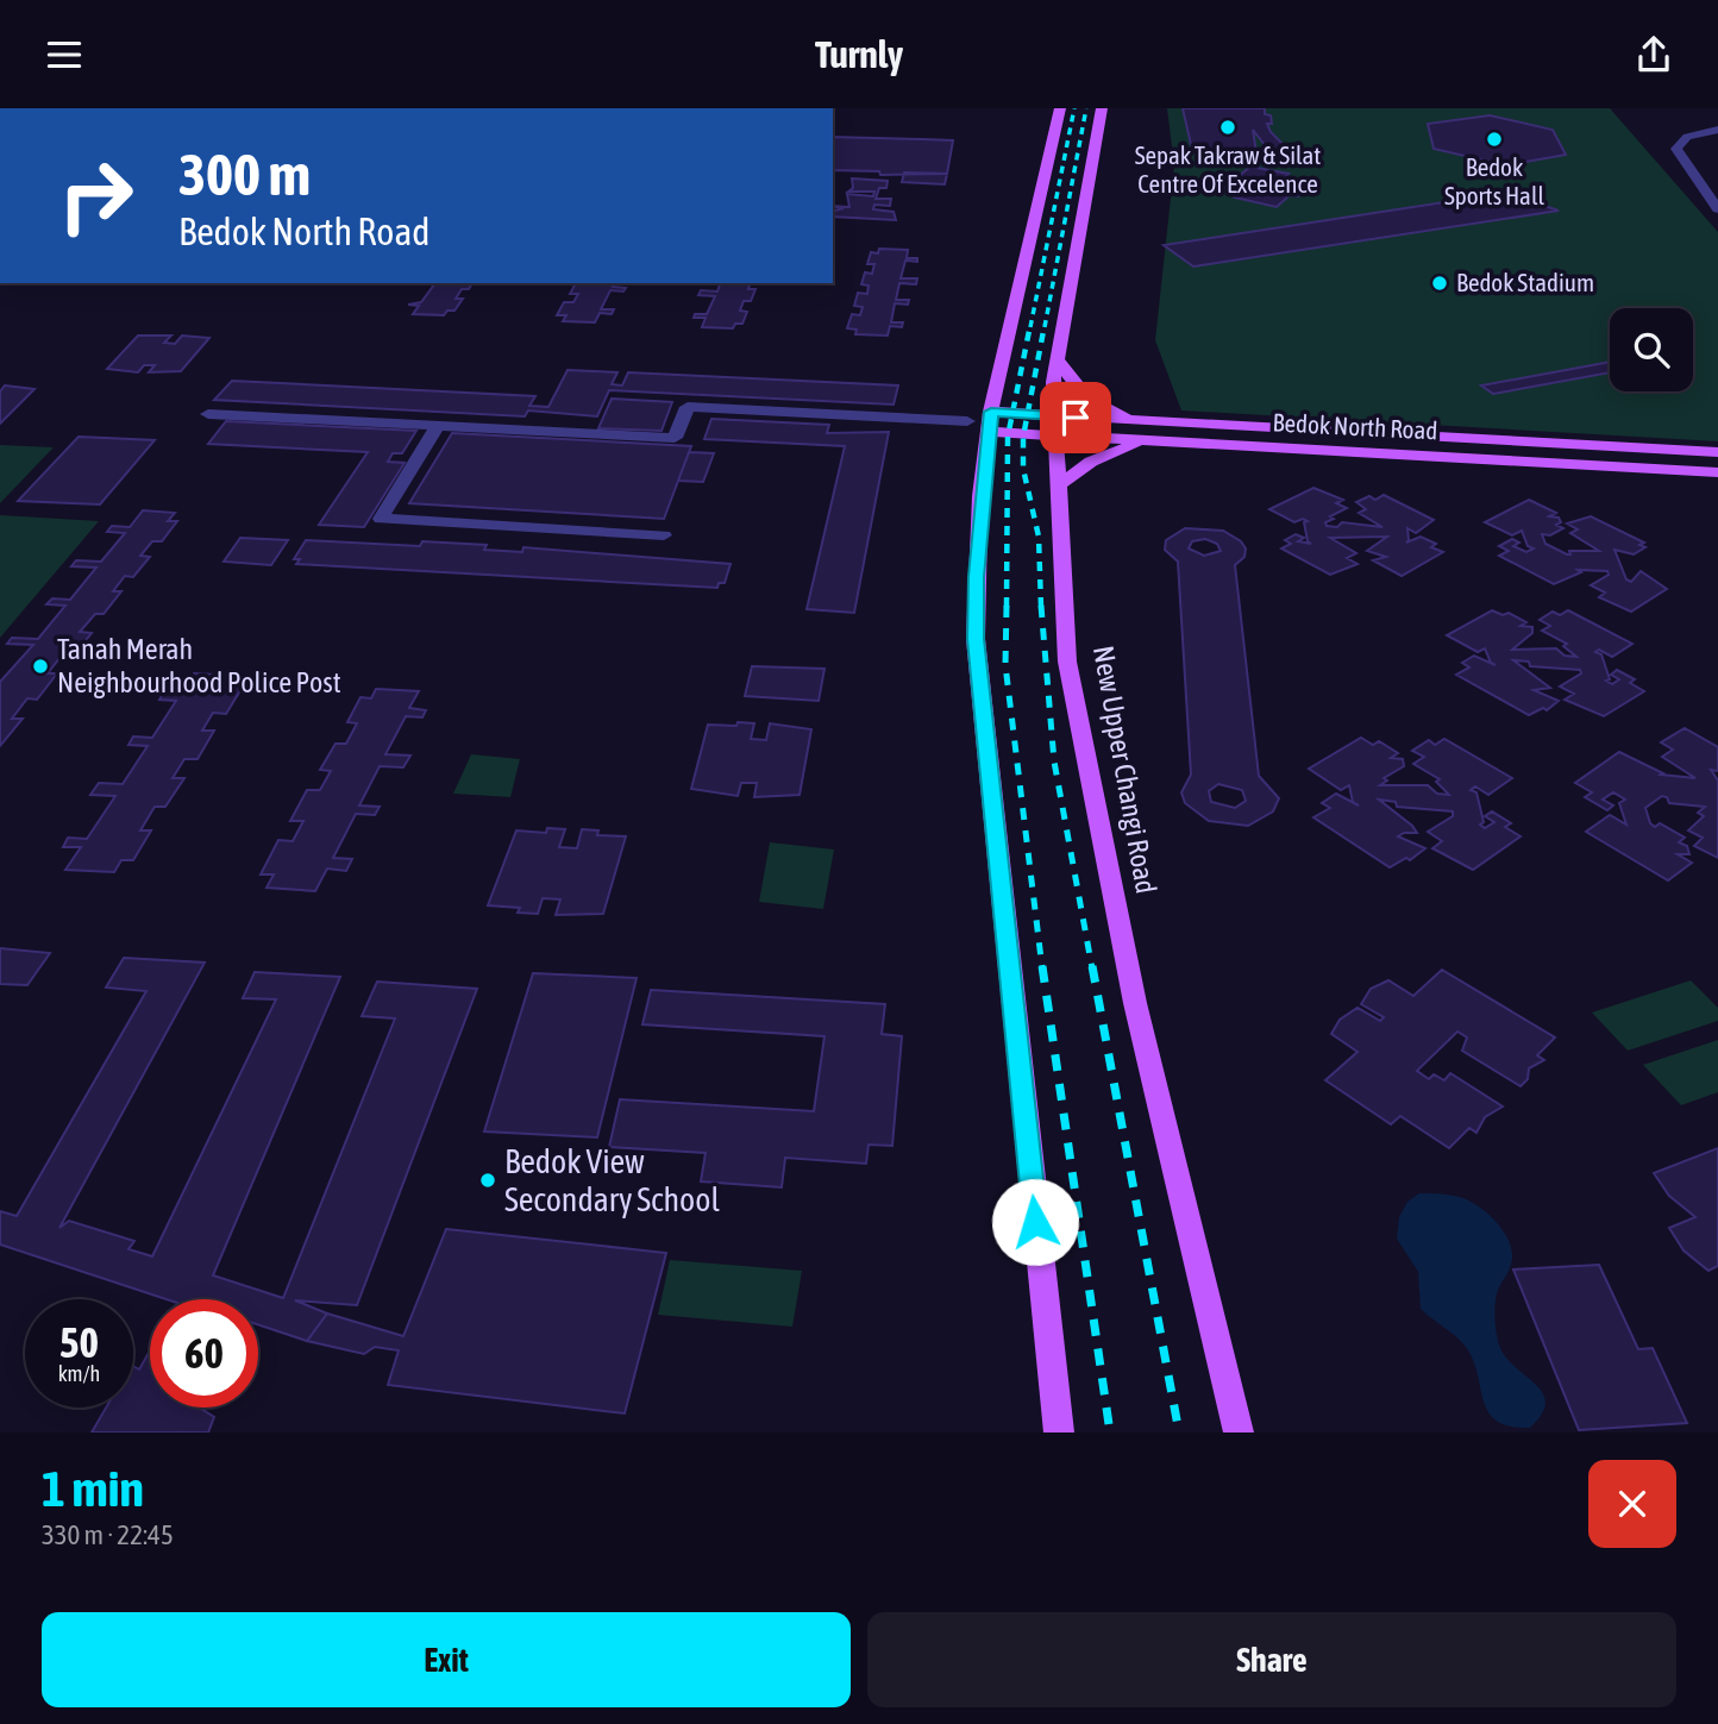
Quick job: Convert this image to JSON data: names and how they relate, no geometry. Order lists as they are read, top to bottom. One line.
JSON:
{"streets":{"main road":["Bedok North Road","New Upper Changi Road"]},"crossings":[["Bedok North Road","New Upper Changi Road"]],"places":["Sepak Takraw & Silat Centre Of Excelence","Bedok Sports Hall","Bedok Stadium","Tanah Merah Neighbourhood Police Post","Bedok View Secondary School"],"page":{"header":"Turnly","turn":["300 m","Bedok North Road"],"speed":"50 km/h","limit":"60","heading":["1 min","330 m · 22:45"],"buttons":["Exit","Share"]}}
